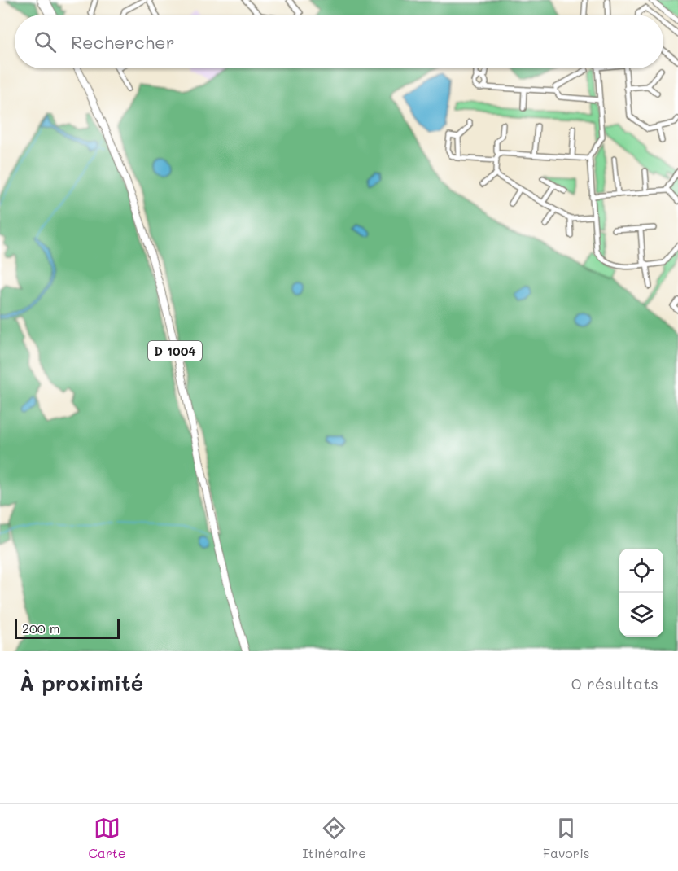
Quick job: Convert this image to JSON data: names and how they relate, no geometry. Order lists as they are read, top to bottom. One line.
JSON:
{"streets":{"highway":["D 1004"]},"scale_bar":"200 m","page":{"search":"Rechercher","scale":"200 m","heading":["À proximité","0 résultats"],"nav":["Carte","Itinéraire","Favoris"]}}
